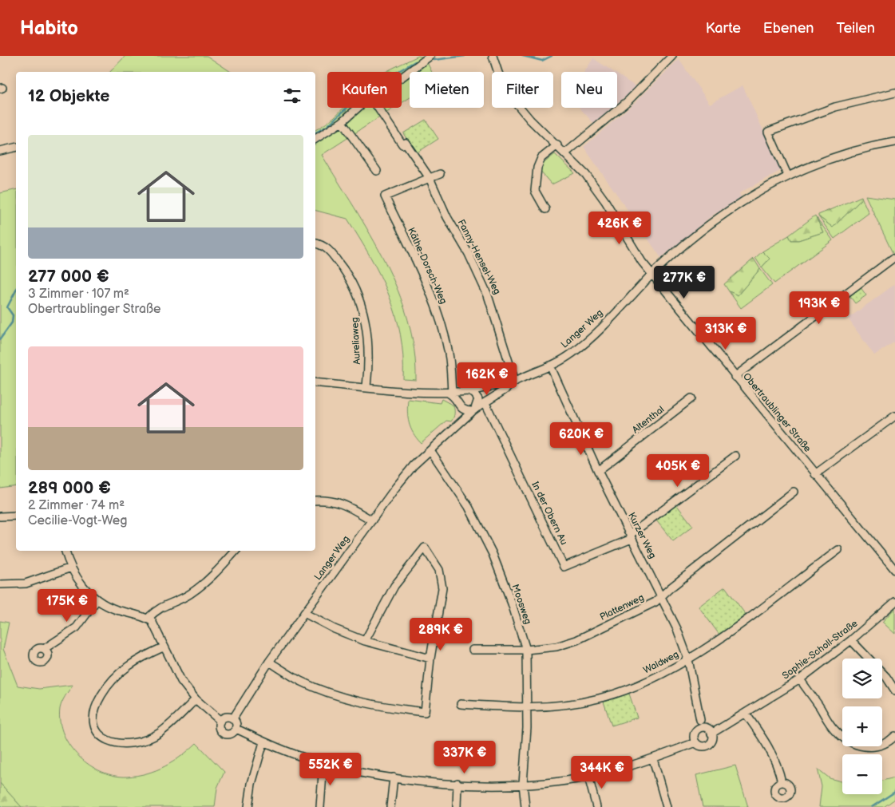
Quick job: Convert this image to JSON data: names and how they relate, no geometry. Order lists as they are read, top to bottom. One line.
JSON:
{"streets":{"street":["Fanny-Hensel-Weg","Käthe-Dorsch-Weg","Langer Weg","Aureliaweg","Obertraublinger Straße","Altenthal","In der Obern Au","Kurzer Weg","Moosweg","Plattenweg","Sophie-Scholl-Straße","Waldweg"]},"crossings":[["Fanny-Hensel-Weg","Käthe-Dorsch-Weg"],["Fanny-Hensel-Weg","Langer Weg"],["Langer Weg","Obertraublinger Straße"],["Langer Weg","In der Obern Au"],["Langer Weg","Kurzer Weg"],["Langer Weg","Moosweg"],["Langer Weg","Sophie-Scholl-Straße"],["Altenthal","Kurzer Weg"],["In der Obern Au","Kurzer Weg"],["Kurzer Weg","Plattenweg"],["Kurzer Weg","Waldweg"],["Moosweg","Plattenweg"],["Moosweg","Sophie-Scholl-Straße"],["Moosweg","Waldweg"]],"page":{"header":"Habito","nav":["Karte","Ebenen","Teilen"],"chip":["Kaufen","Mieten","Filter","Neu"],"heading":"12 Objekte","list":[{"name":"277 000 €","note":"3 Zimmer · 107 m² · Obertraublinger Straße"},{"name":"289 000 €","note":"2 Zimmer · 74 m² · Cecilie-Vogt-Weg"}],"price":["426K €","277K €","193K €","313K €","162K €","620K €","405K €","175K €","289K €","337K €","552K €","344K €"],"map_buttons":["+","−"]}}
